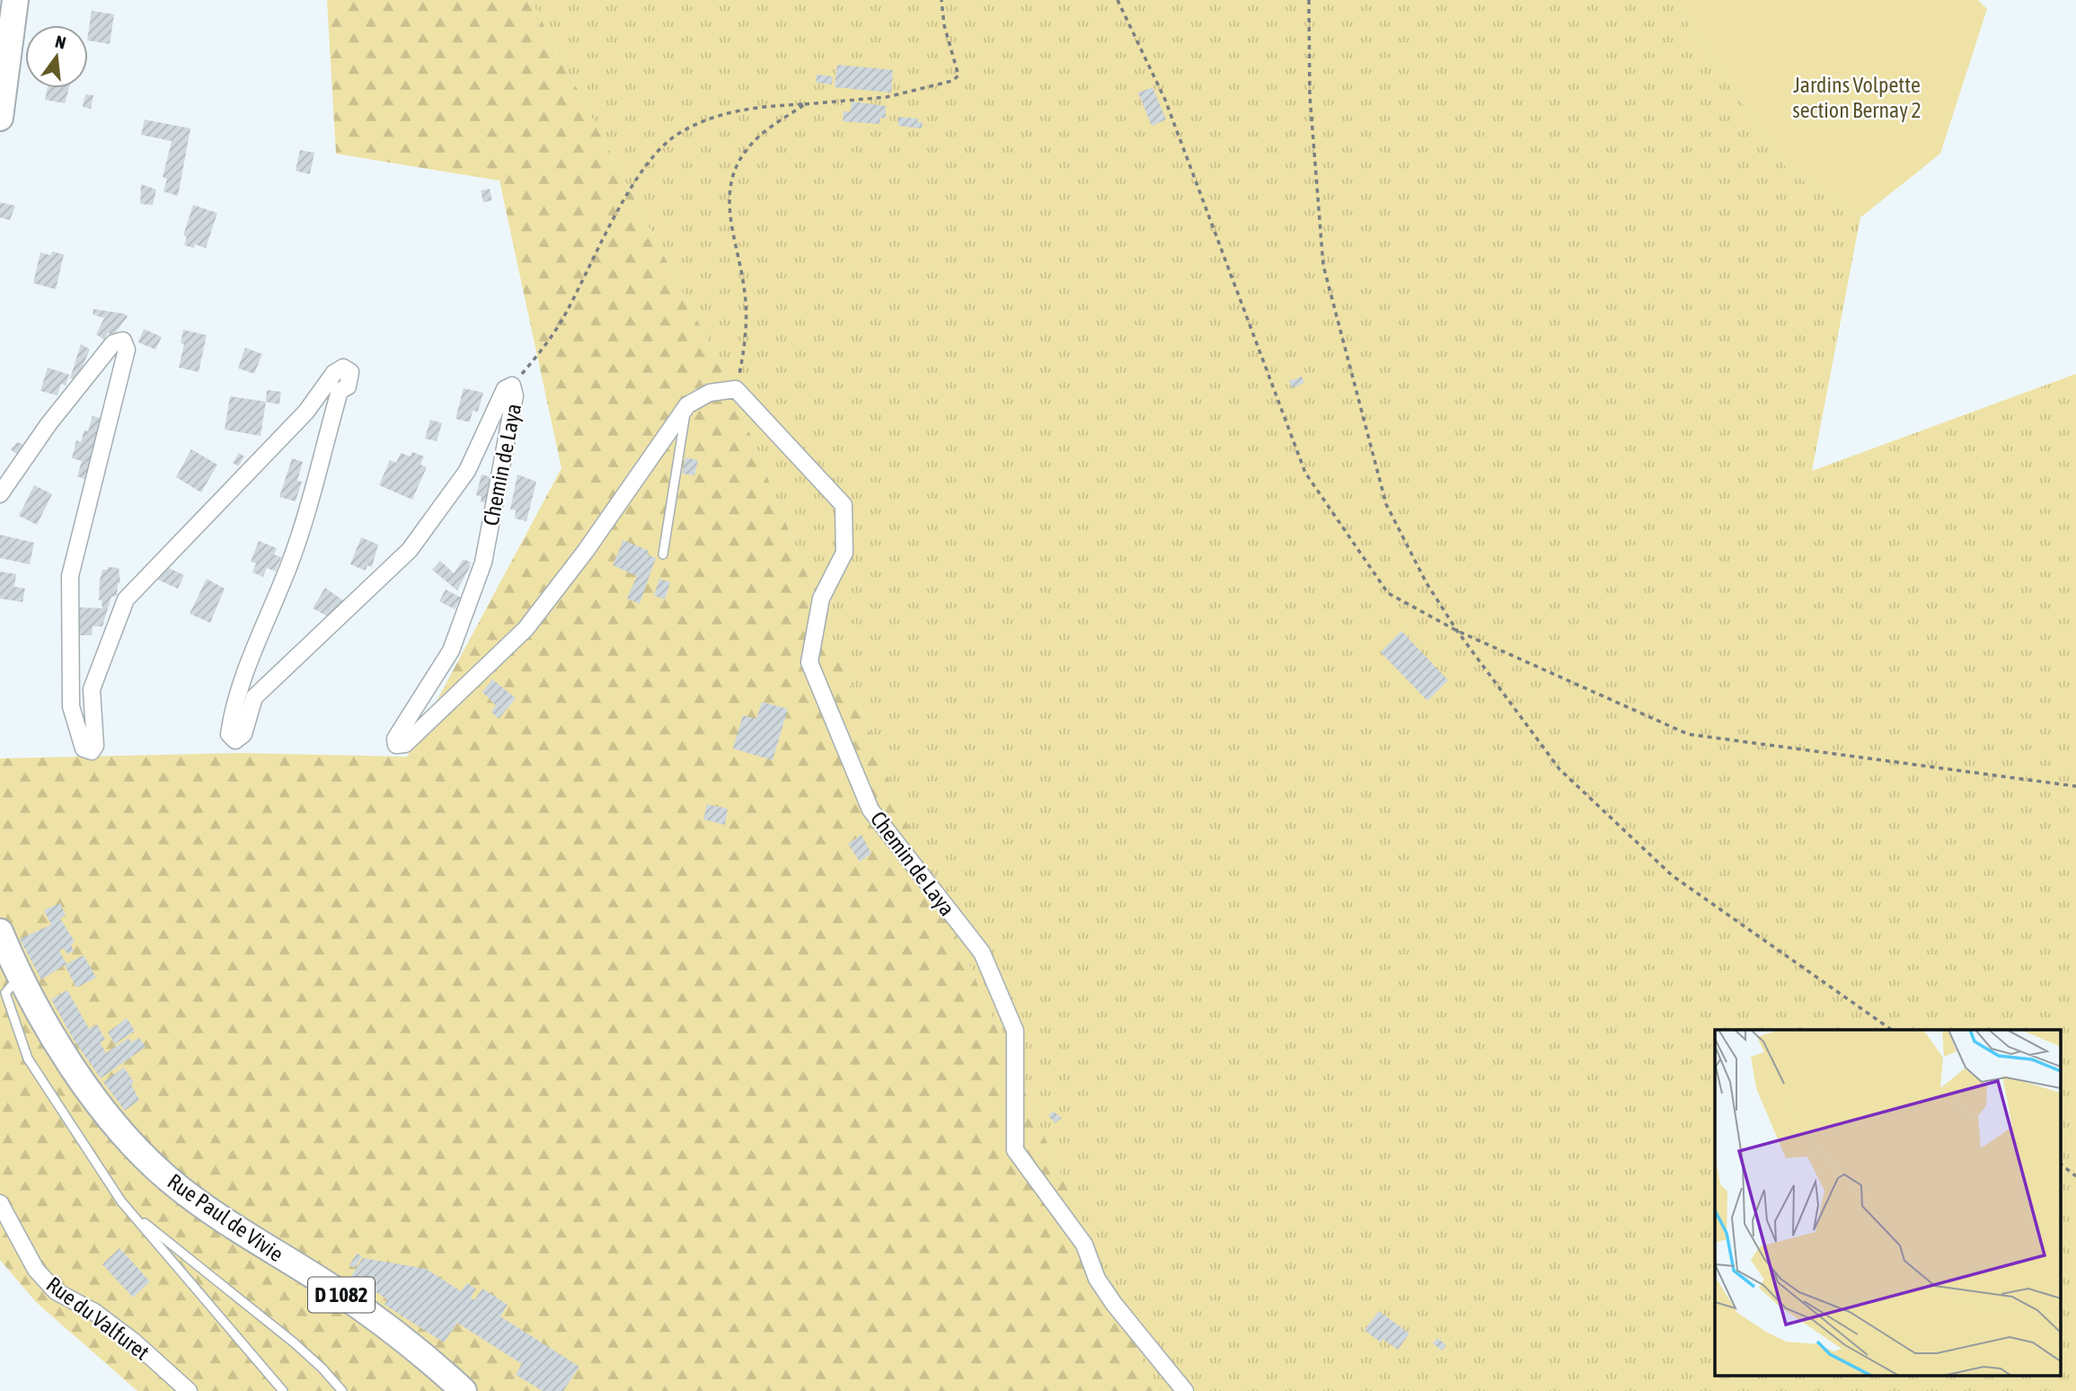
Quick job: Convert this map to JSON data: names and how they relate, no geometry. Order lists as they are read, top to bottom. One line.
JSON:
{"streets":{"main road":["Rue Paul de Vivie","D 1082"],"street":["Chemin de Laya","Rue du Valfuret"]},"parks":["Jardins Volpette section Bernay 2"],"north":"top"}
